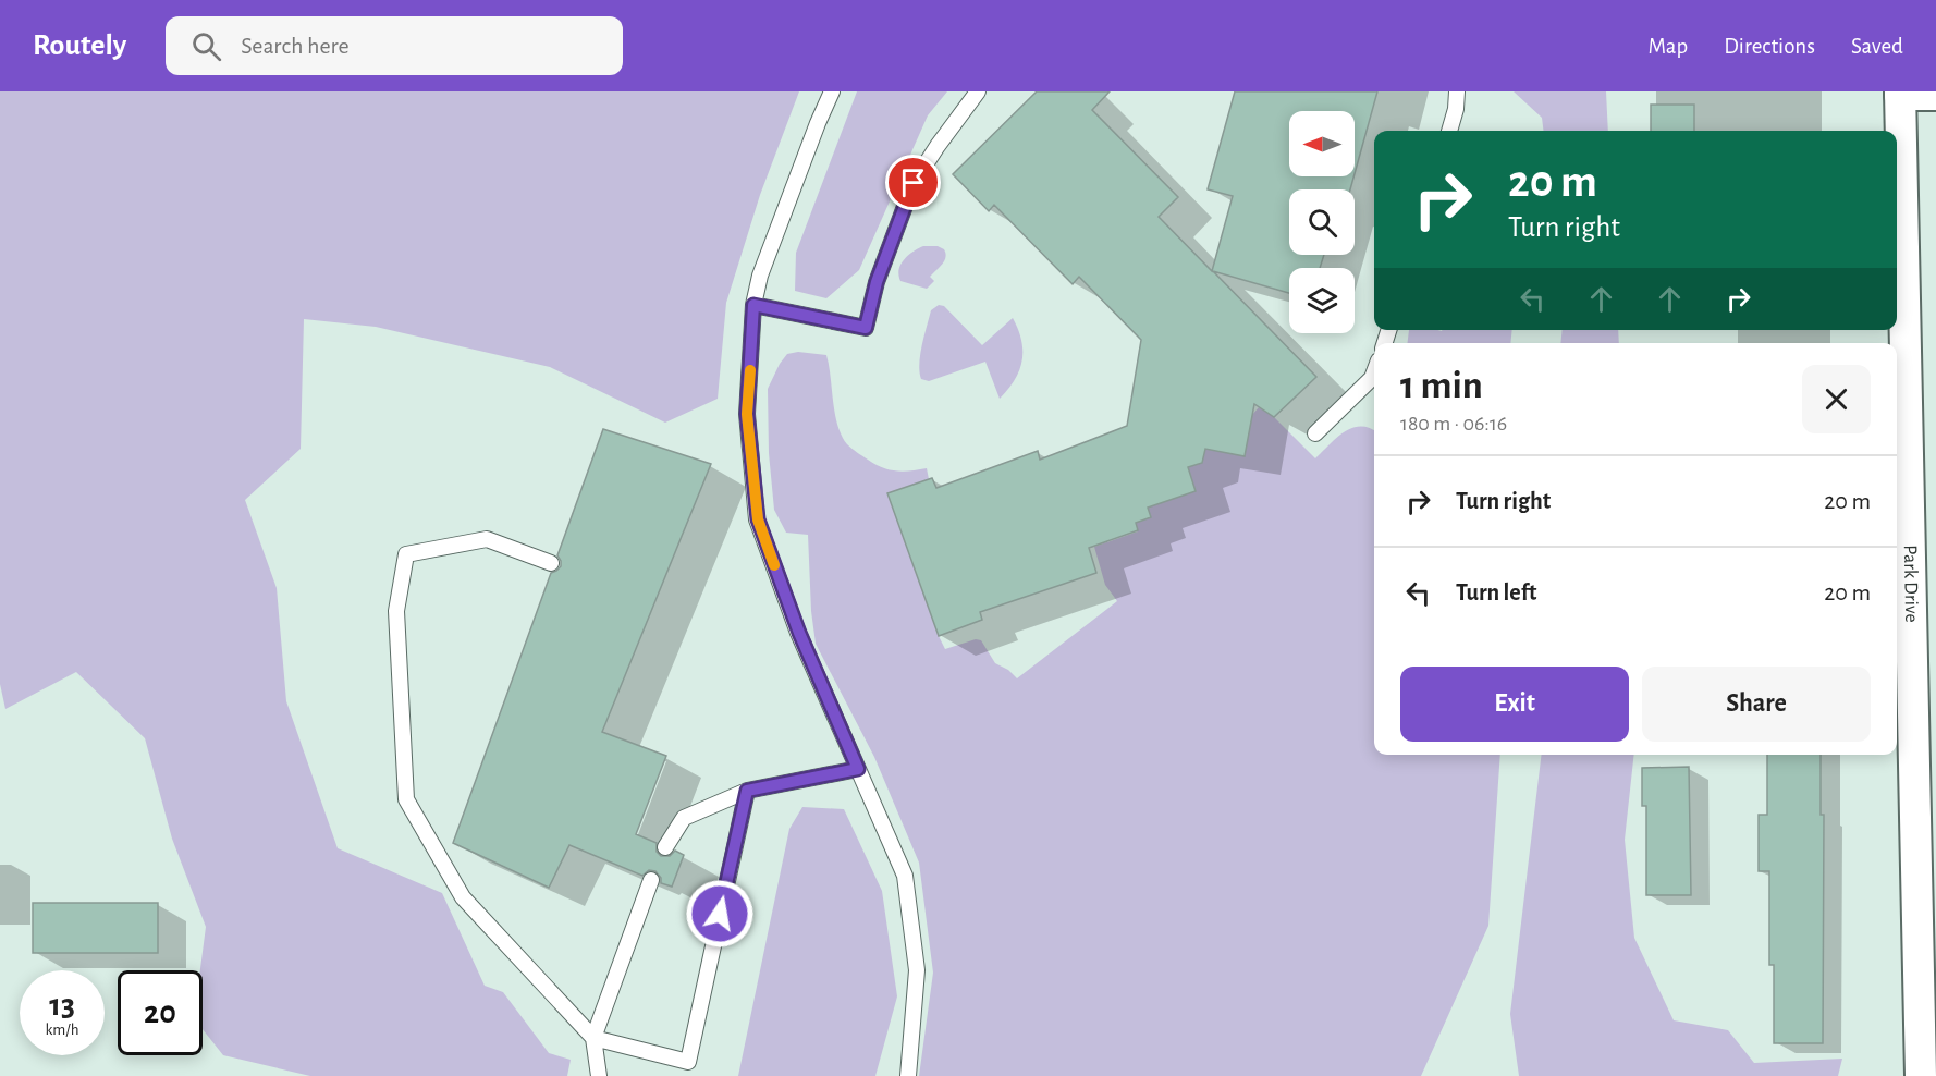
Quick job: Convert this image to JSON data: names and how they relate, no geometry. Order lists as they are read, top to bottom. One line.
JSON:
{"streets":{"street":["Park Drive"]},"north":"left","page":{"header":"Routely","search":"Search here","nav":["Map","Directions","Saved"],"turn":["20 m","Turn right"],"heading":["1 min","180 m · 06:16"],"list":[{"name":"Turn right","value":"20 m"},{"name":"Turn left","value":"20 m"}],"buttons":["Exit","Share"],"speed":"13 km/h","limit":"20"}}
